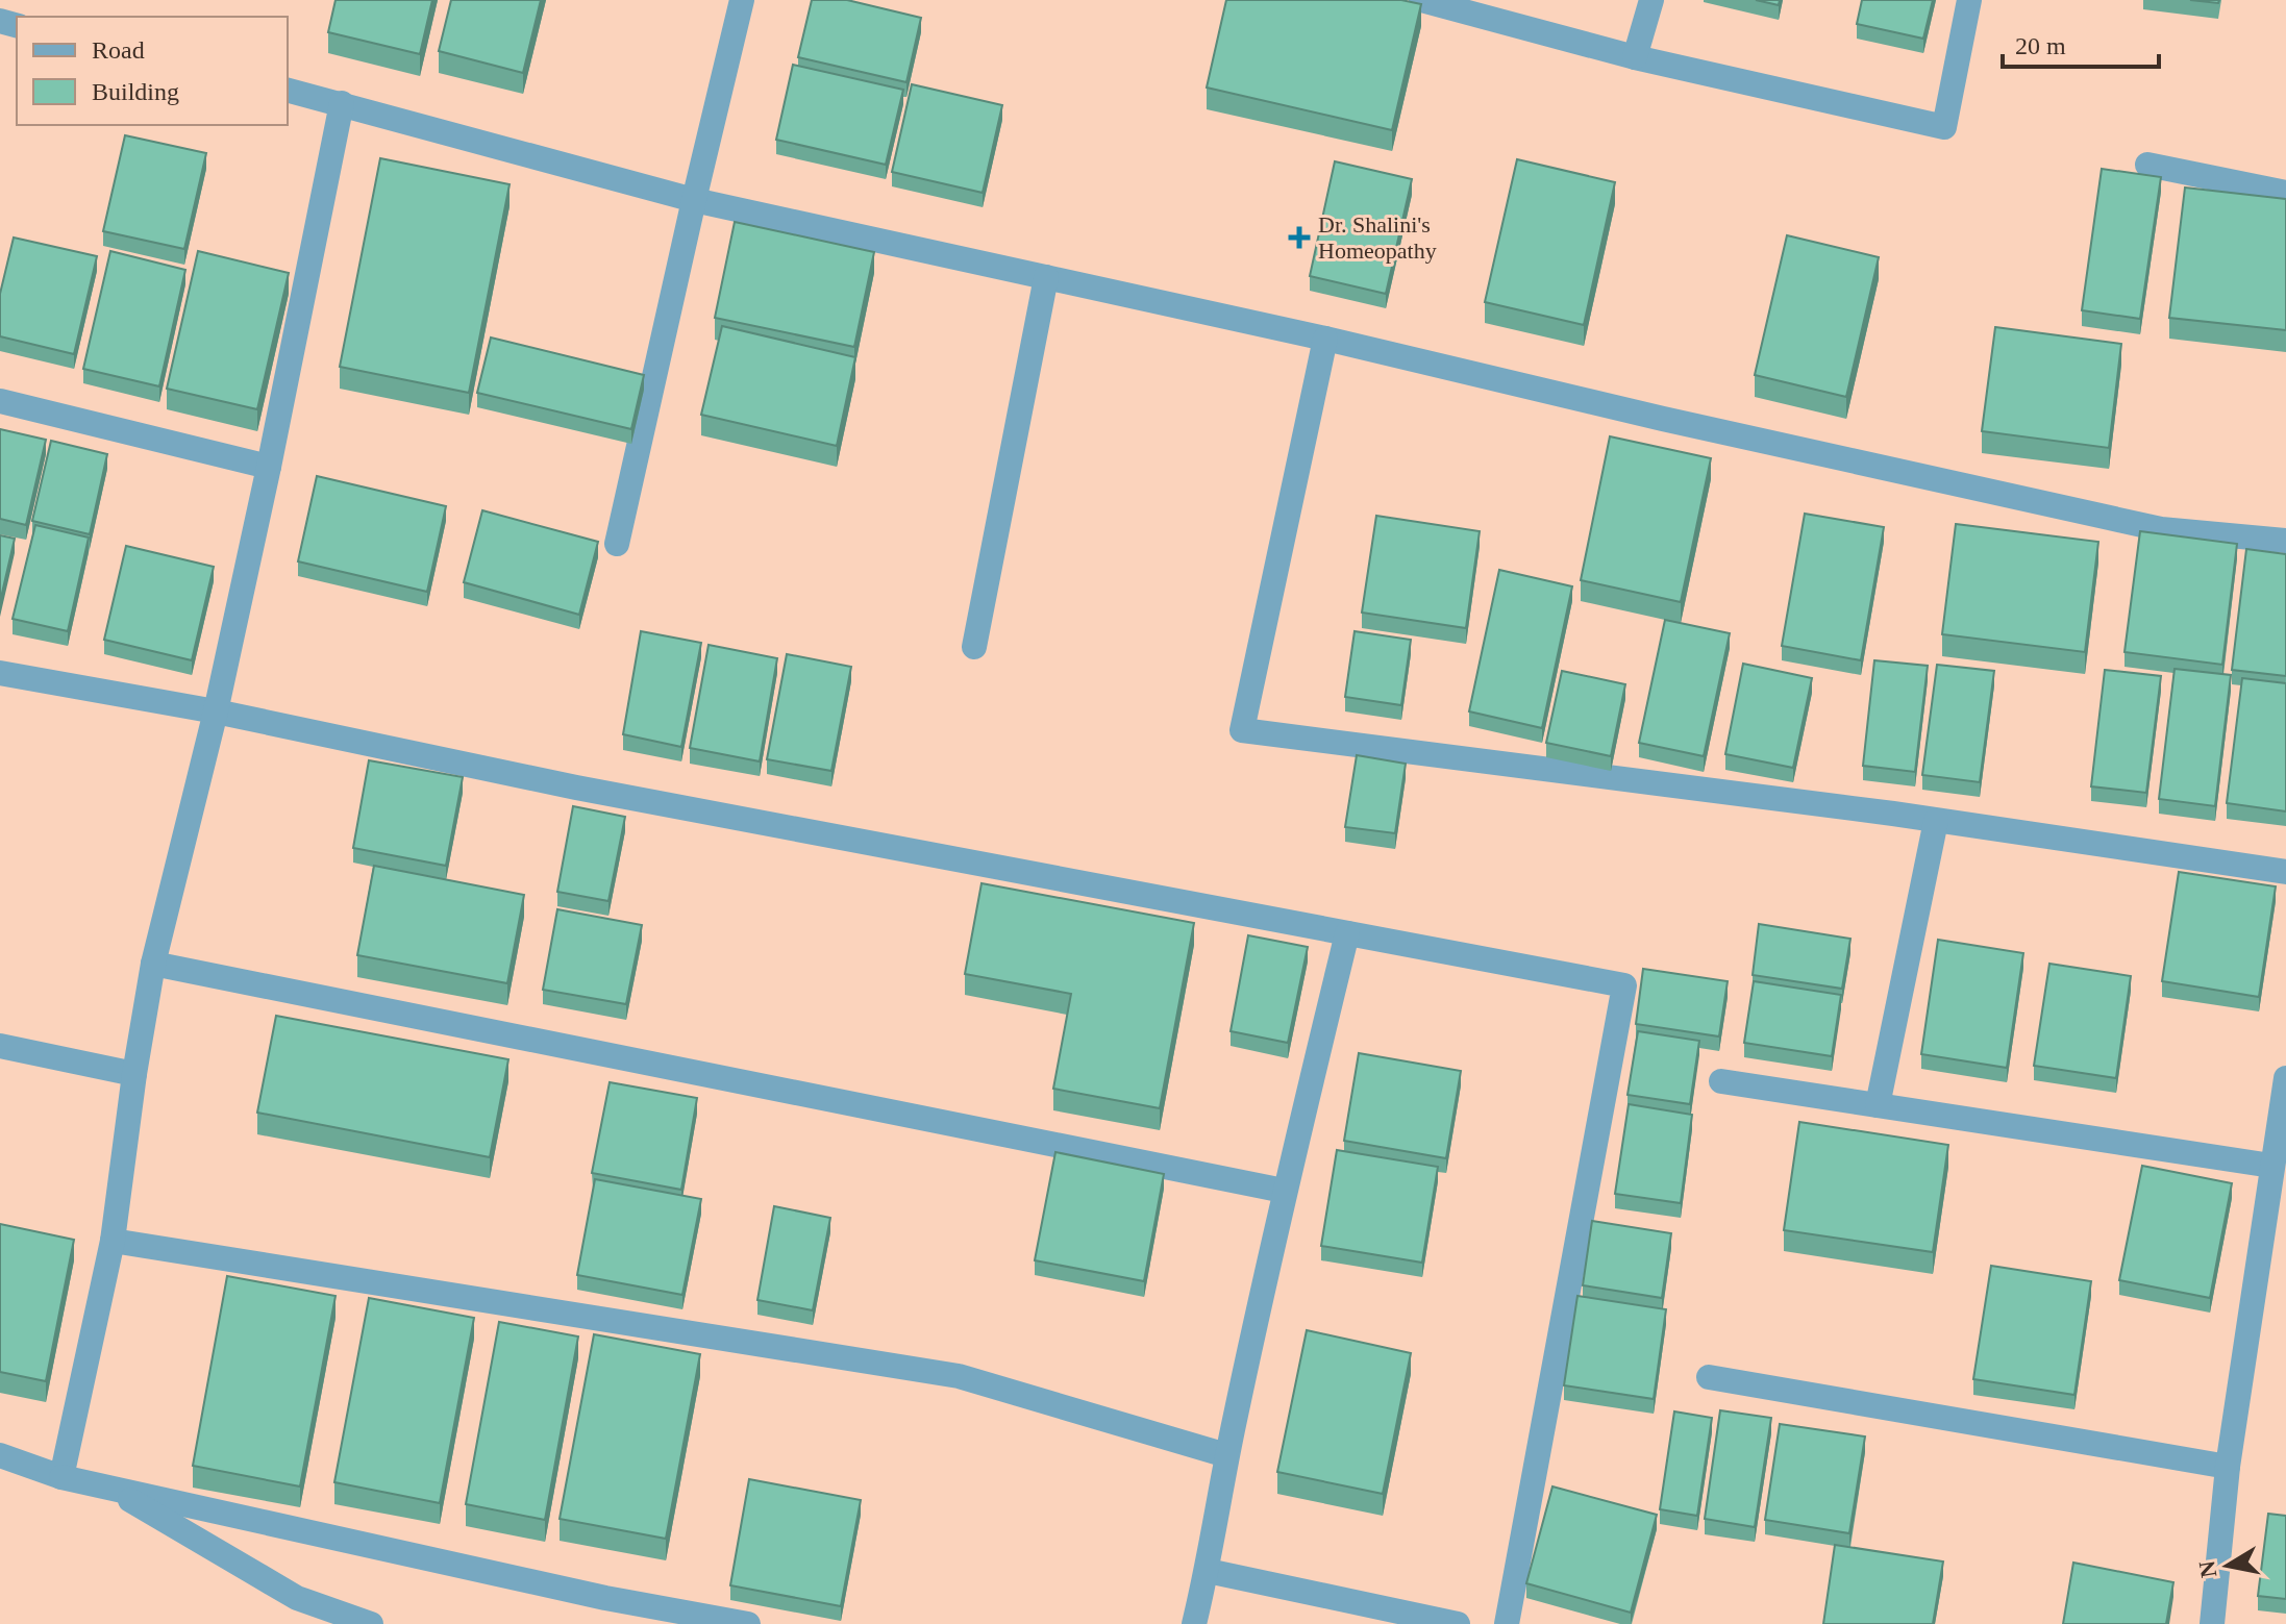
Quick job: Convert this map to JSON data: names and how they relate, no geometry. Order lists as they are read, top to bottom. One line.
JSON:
{"places":{"health":["Dr. Shalini's Homeopathy"]},"legend":["Road","Building"],"scale_bar":"20 m","north":"left"}
